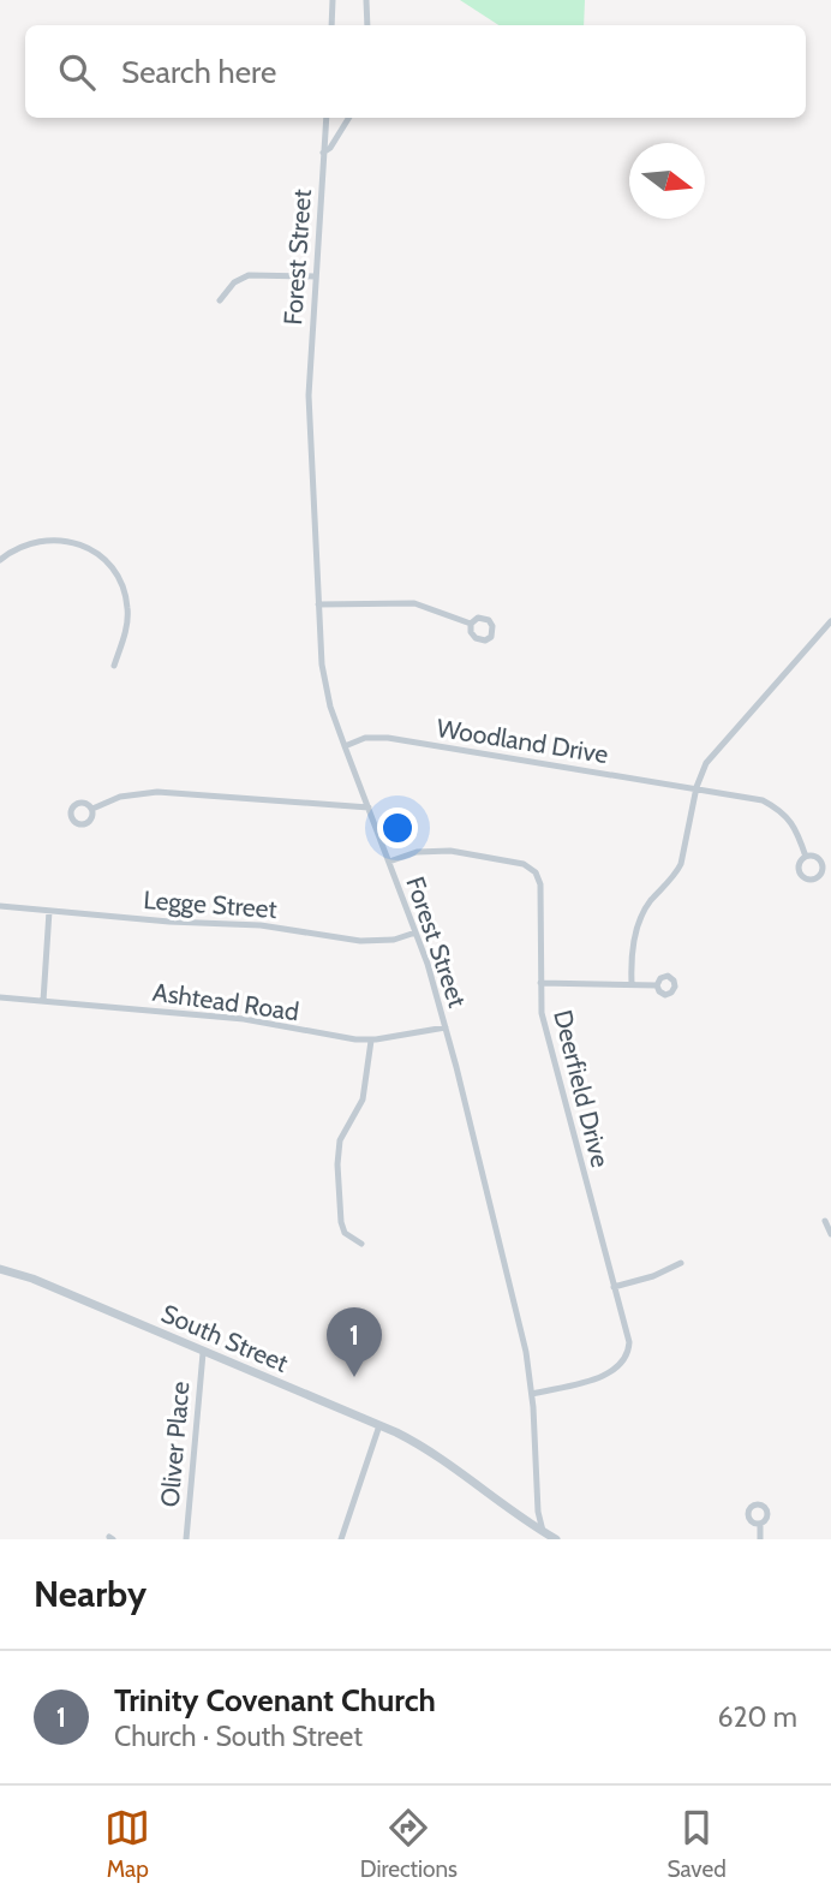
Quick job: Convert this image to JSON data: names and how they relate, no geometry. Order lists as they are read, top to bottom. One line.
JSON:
{"streets":{"street":["Forest Street","Woodland Drive","Legge Street","Ashtead Road","Deerfield Drive","South Street","Oliver Place"]},"crossings":[["Forest Street","Woodland Drive"],["Forest Street","Legge Street"],["Forest Street","Ashtead Road"],["Forest Street","Deerfield Drive"],["Forest Street","South Street"],["South Street","Oliver Place"]],"north":"right","page":{"search":"Search here","pins":"1","heading":"Nearby","list":[{"mark":"1","name":"Trinity Covenant Church","note":"Church · South Street","value":"620 m"}],"nav":["Map","Directions","Saved"]}}
